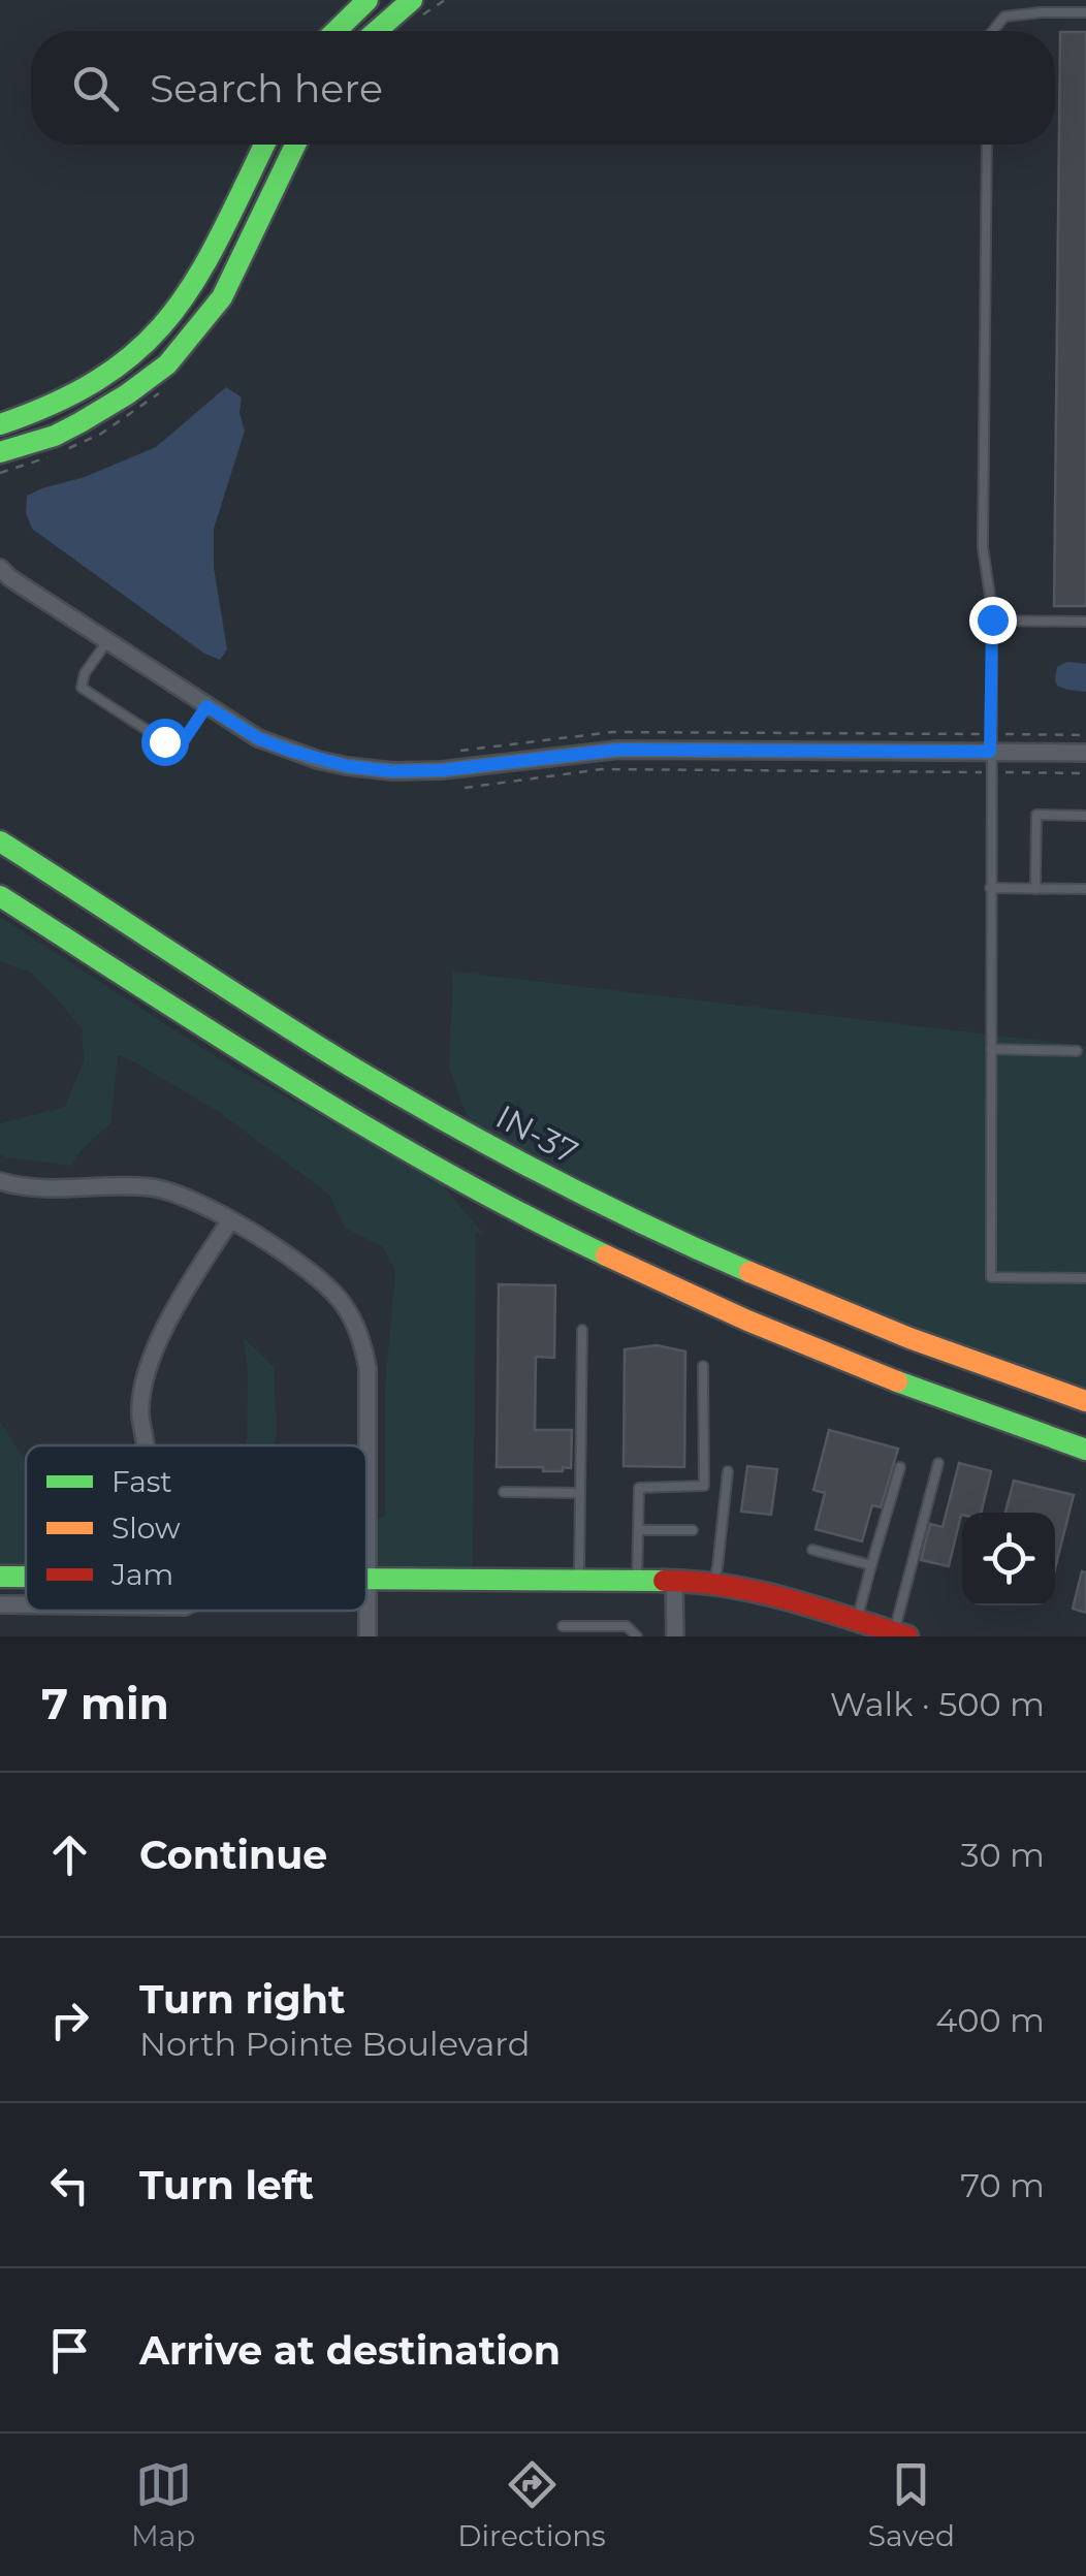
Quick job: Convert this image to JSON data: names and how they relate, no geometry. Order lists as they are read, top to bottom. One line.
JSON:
{"streets":{"main road":["IN-37"]},"legend":["Fast","Slow","Jam"],"page":{"search":"Search here","heading":["7 min","Walk · 500 m"],"list":[["Continue","30 m"],["Turn right","North Pointe Boulevard","400 m"],["Turn left","70 m"],"Arrive at destination"],"nav":["Map","Directions","Saved"]}}
